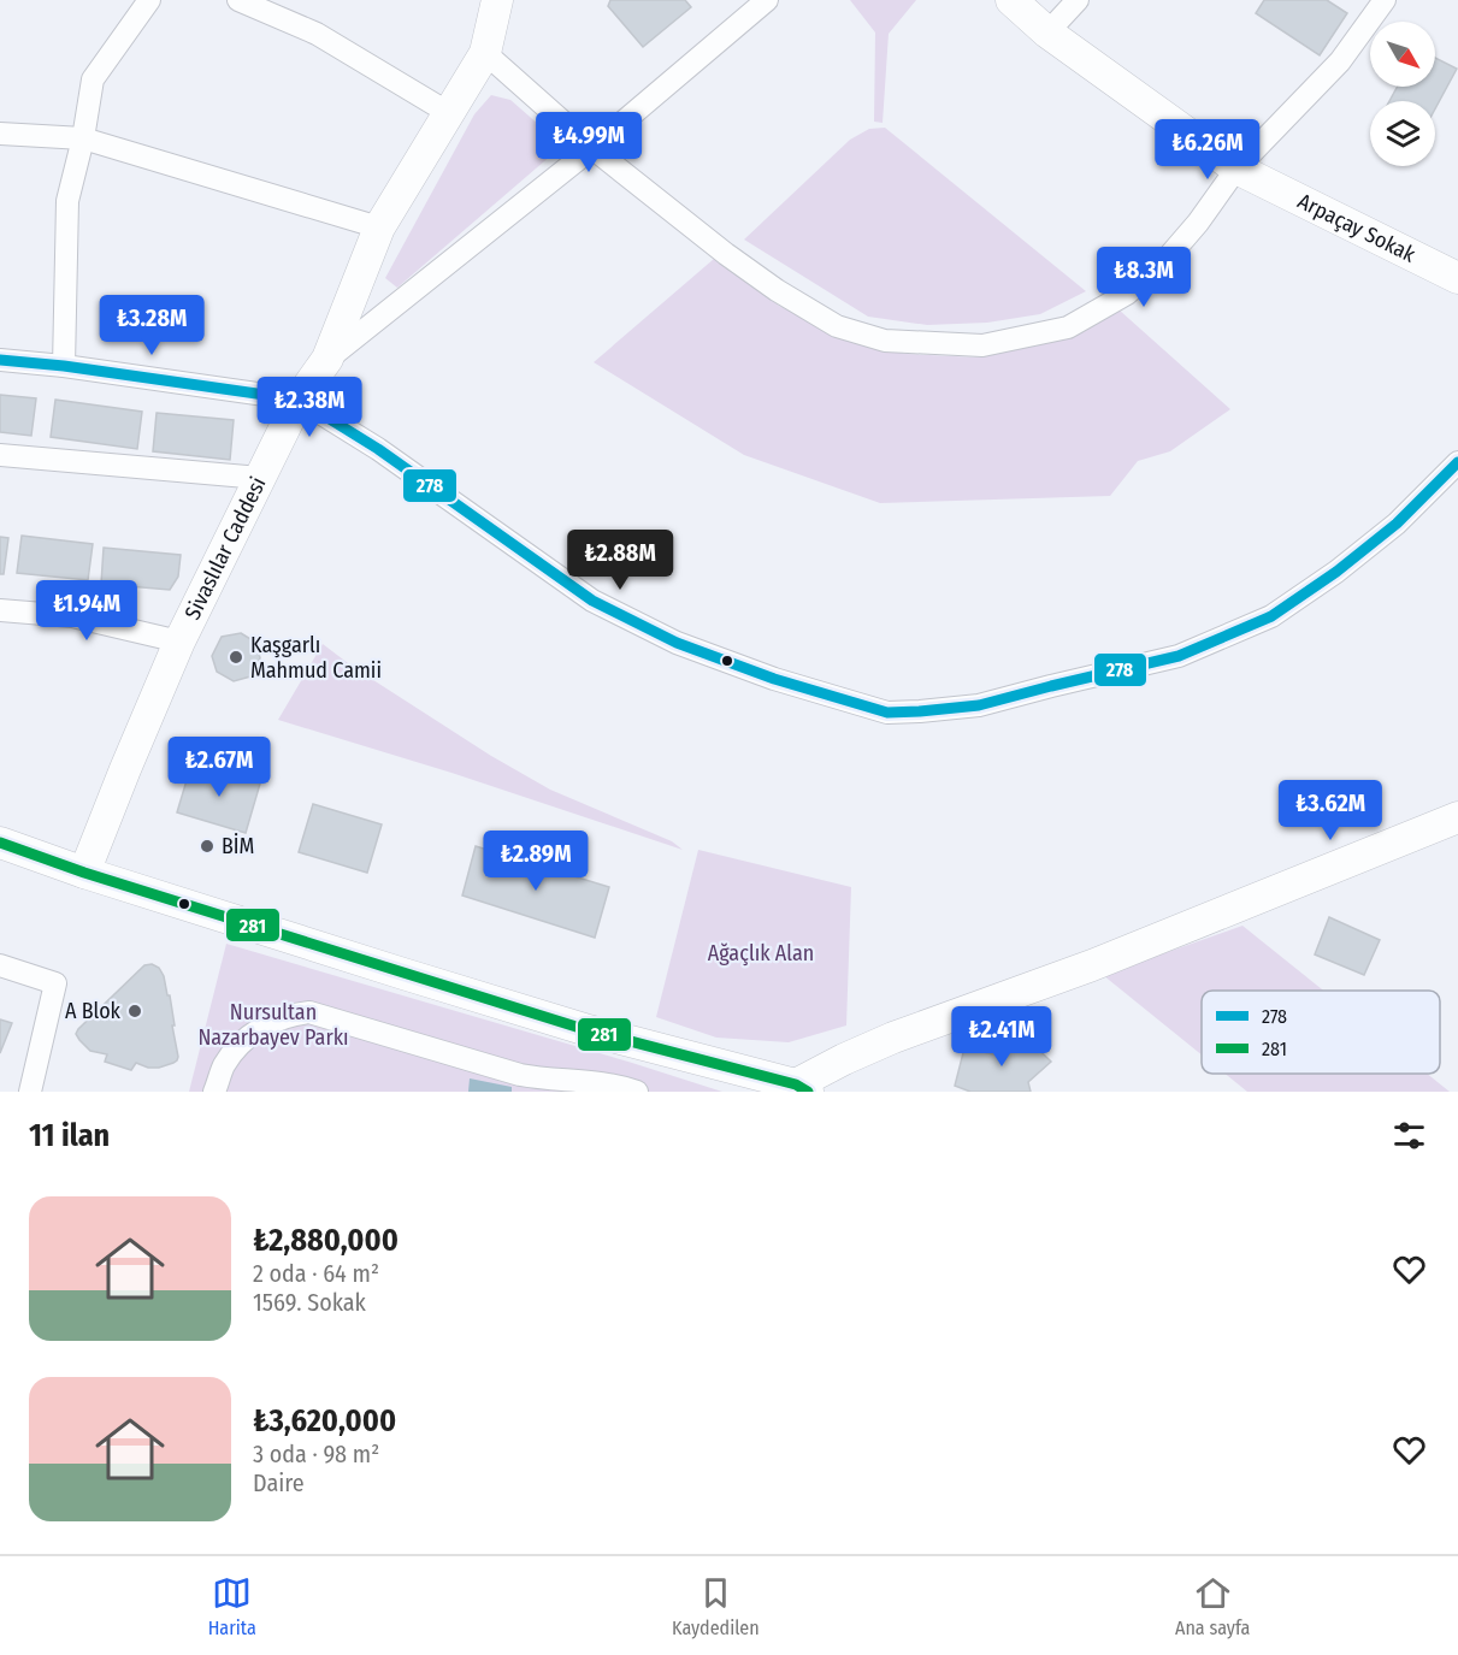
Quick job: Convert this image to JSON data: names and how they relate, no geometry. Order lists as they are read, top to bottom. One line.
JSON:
{"streets":{"main road":["Arpaçay Sokak","Sivaslılar Caddesi"]},"parks":["Ağaçlık Alan","Nursultan Nazarbayev Parkı"],"places":["Kaşgarlı Mahmud Camii","BİM","A Blok"],"lines":["transit line 278","transit line 281"],"legend":["278","281"],"north":"bottom right","page":{"price":["₺4.99M","₺6.26M","₺8.3M","₺3.28M","₺2.38M","₺2.88M","₺1.94M","₺2.67M","₺3.62M","₺2.89M","₺2.41M"],"heading":"11 ilan","list":[{"name":"₺2,880,000","note":"2 oda · 64 m² · 1569. Sokak"},{"name":"₺3,620,000","note":"3 oda · 98 m² · Daire"}],"tabs":["Harita","Kaydedilen","Ana sayfa"]}}
